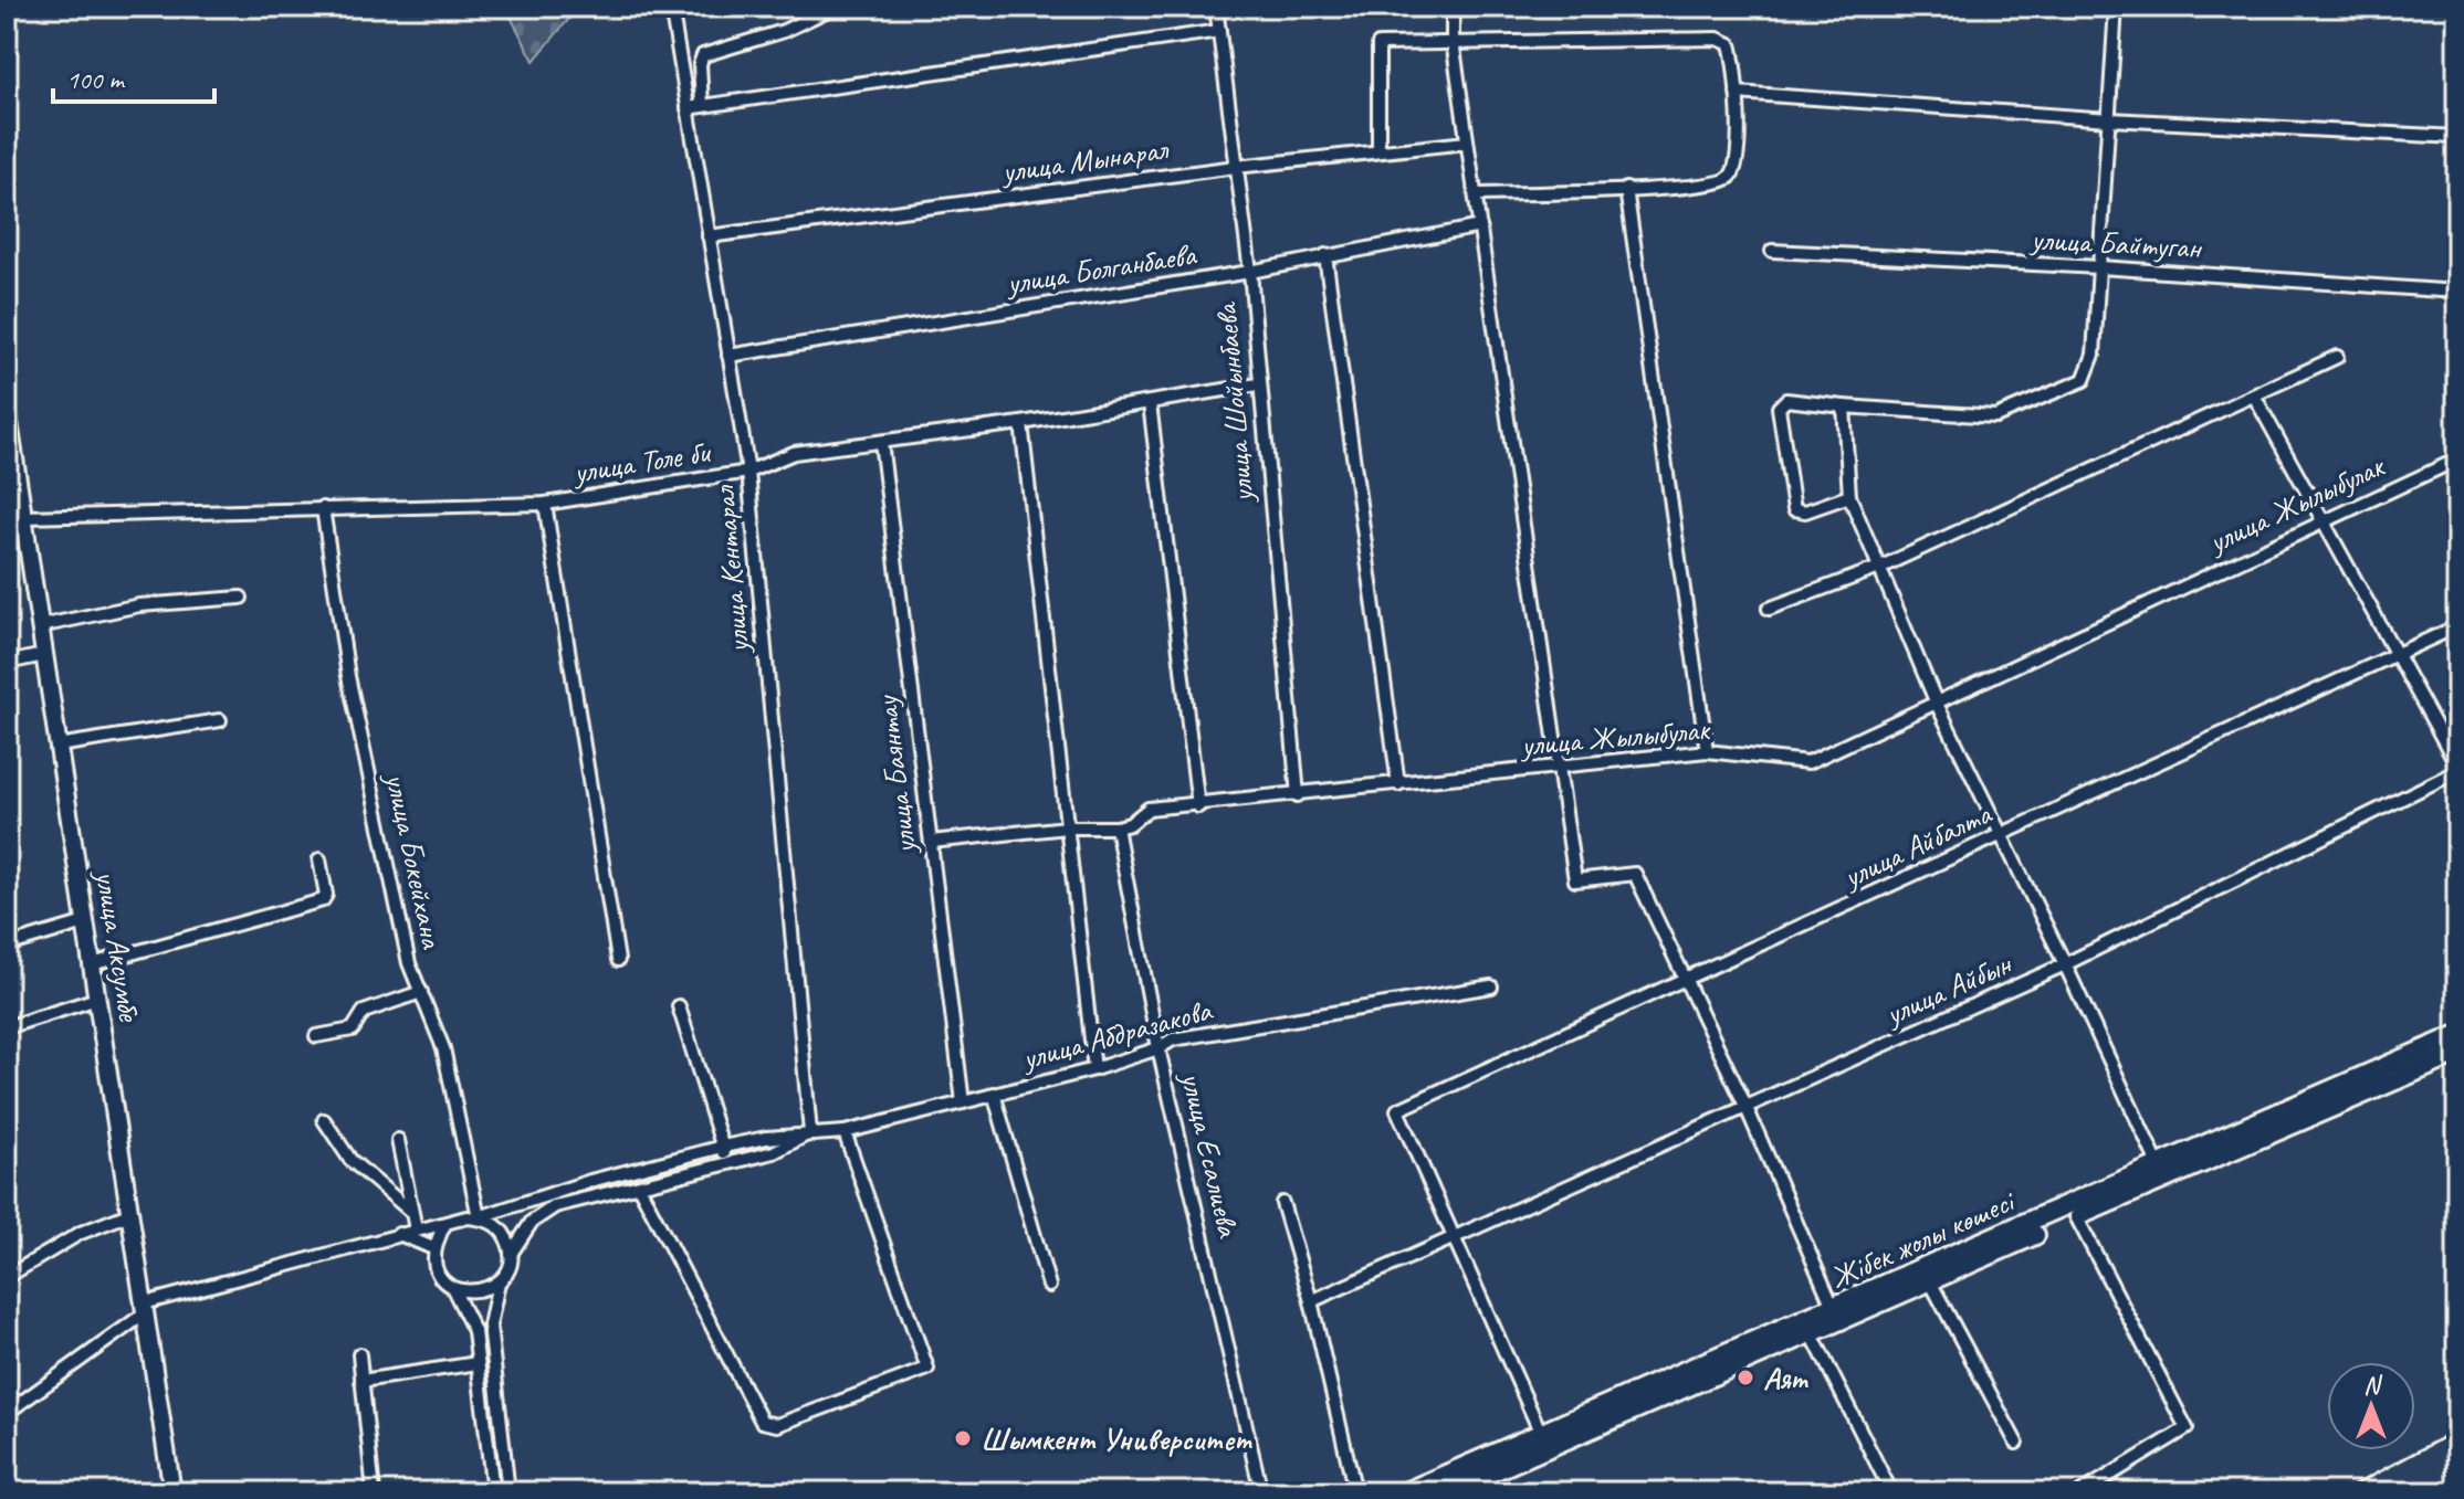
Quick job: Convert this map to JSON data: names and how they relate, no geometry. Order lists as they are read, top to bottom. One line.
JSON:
{"streets":{"main road":["улица Аксумбе","Жібек жолы көшесі"],"street":["улица Мынарал","улица Байтуган","улица Болганбаева","улица Шойынбаева","улица Толе би","улица Жылыбулак","улица Кентарал","улица Баянтау","улица Айбалта","улица Бокейхана","улица Айбын","улица Абдразакова","улица Есалиева"]},"crossings":[["улица Мынарал","улица Шойынбаева"],["улица Мынарал","улица Кентарал"],["улица Болганбаева","улица Шойынбаева"],["улица Болганбаева","улица Кентарал"],["улица Шойынбаева","улица Толе би"],["улица Шойынбаева","улица Жылыбулак"],["улица Толе би","улица Кентарал"],["улица Толе би","улица Баянтау"],["улица Толе би","улица Бокейхана"],["улица Толе би","улица Аксумбе"],["улица Жылыбулак","улица Баянтау"],["улица Жылыбулак","улица Есалиева"],["улица Кентарал","улица Абдразакова"],["улица Баянтау","улица Абдразакова"],["улица Айбалта","улица Айбын"],["улица Бокейхана","улица Абдразакова"],["улица Абдразакова","улица Есалиева"]],"places":["Аят","Шымкент Университет"],"scale_bar":"100 m","north":"top"}
